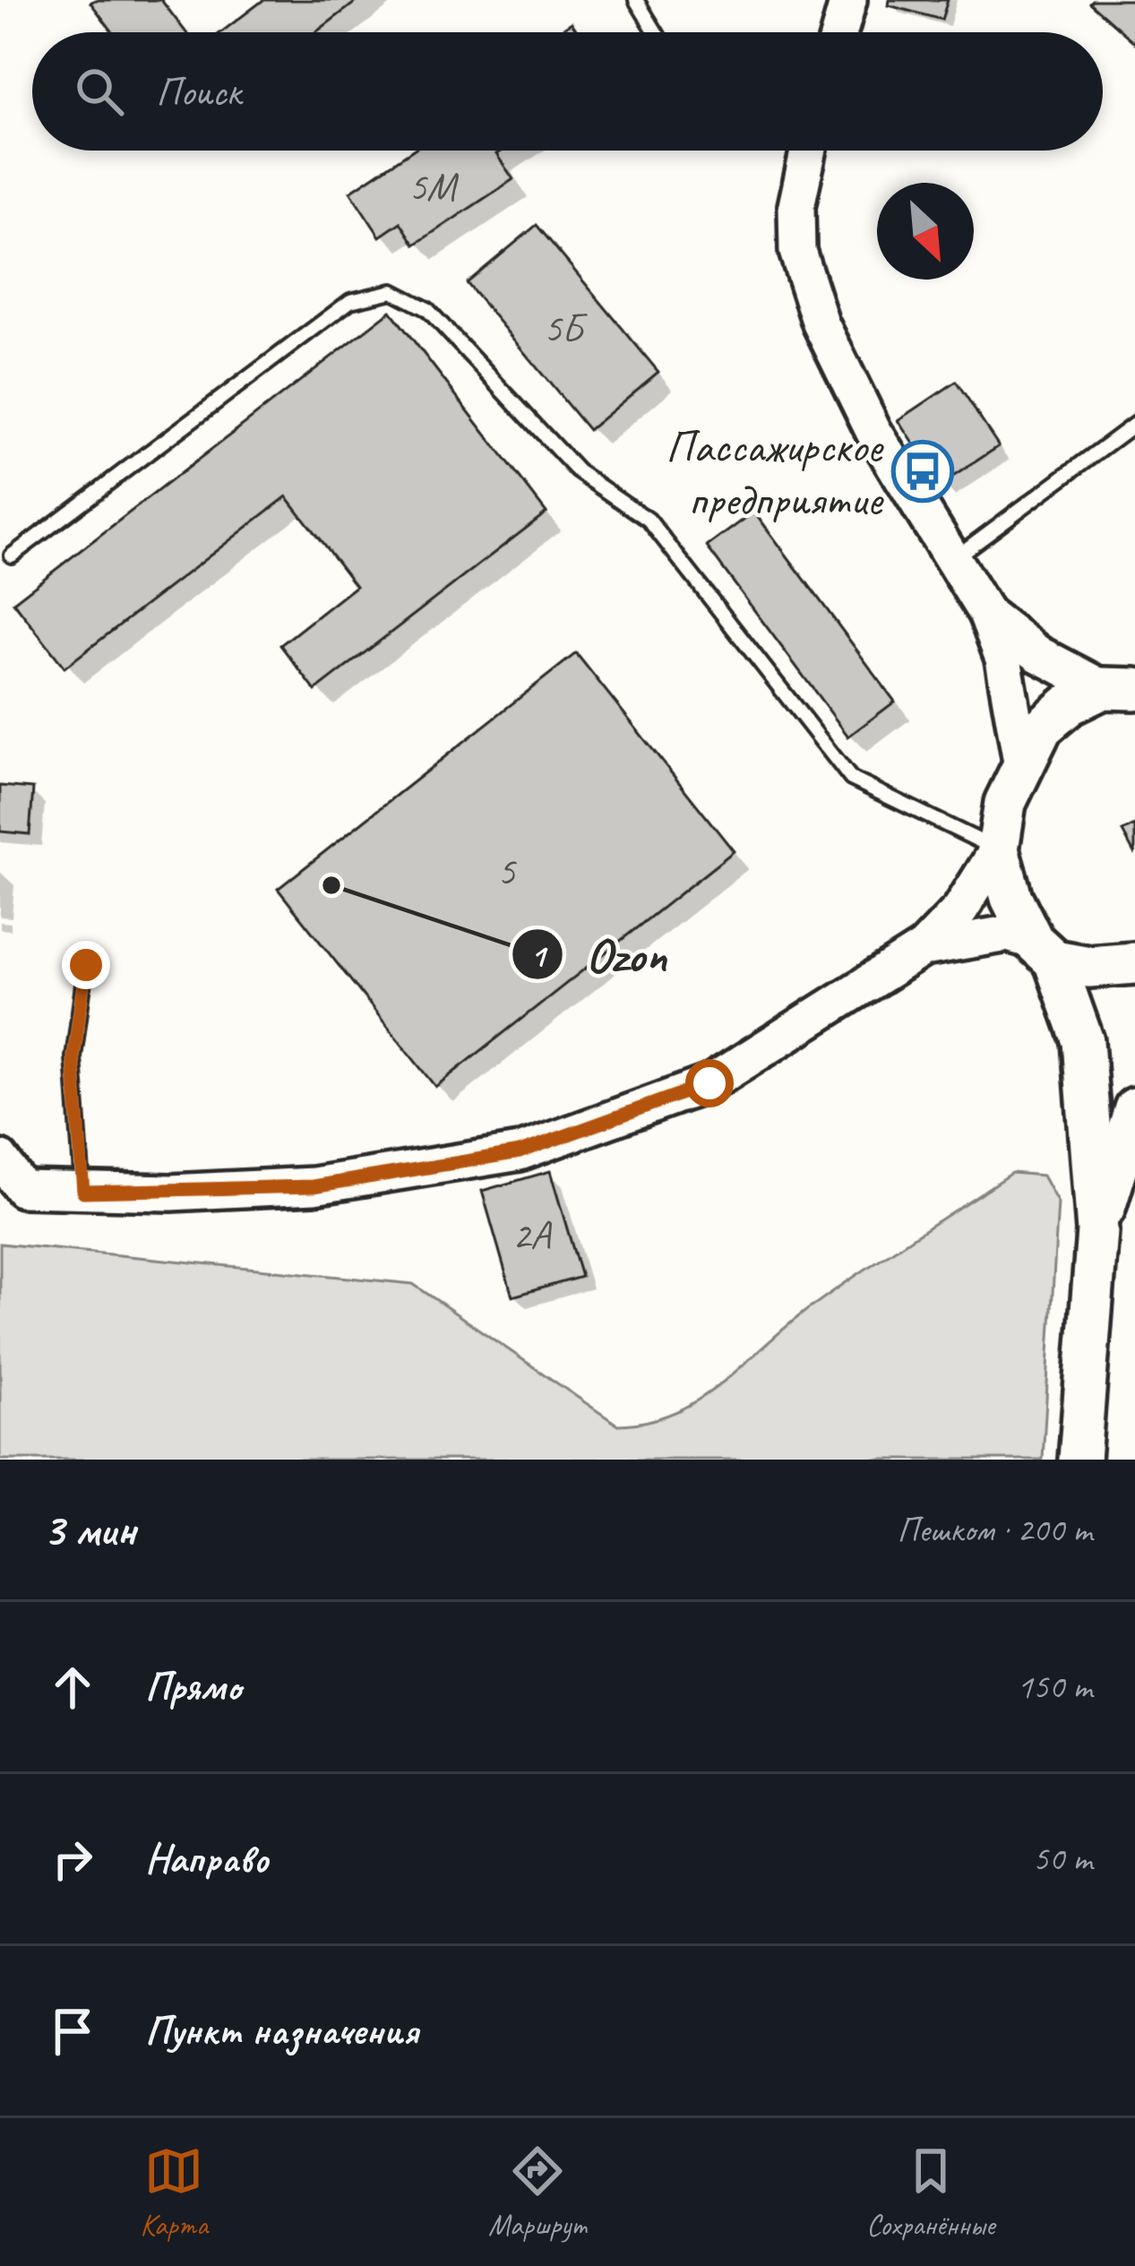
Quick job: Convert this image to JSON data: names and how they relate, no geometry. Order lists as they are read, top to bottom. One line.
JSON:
{"places":{"bus stop":["Пассажирское предприятие"],"other":["Ozon"]},"house_numbers":["5М","5Б","5","2А"],"north":"bottom right","page":{"search":"Поиск","heading":["3 мин","Пешком · 200 m"],"list":[["Прямо","150 m"],["Направо","50 m"],"Пункт назначения"],"nav":["Карта","Маршрут","Сохранённые"]}}
